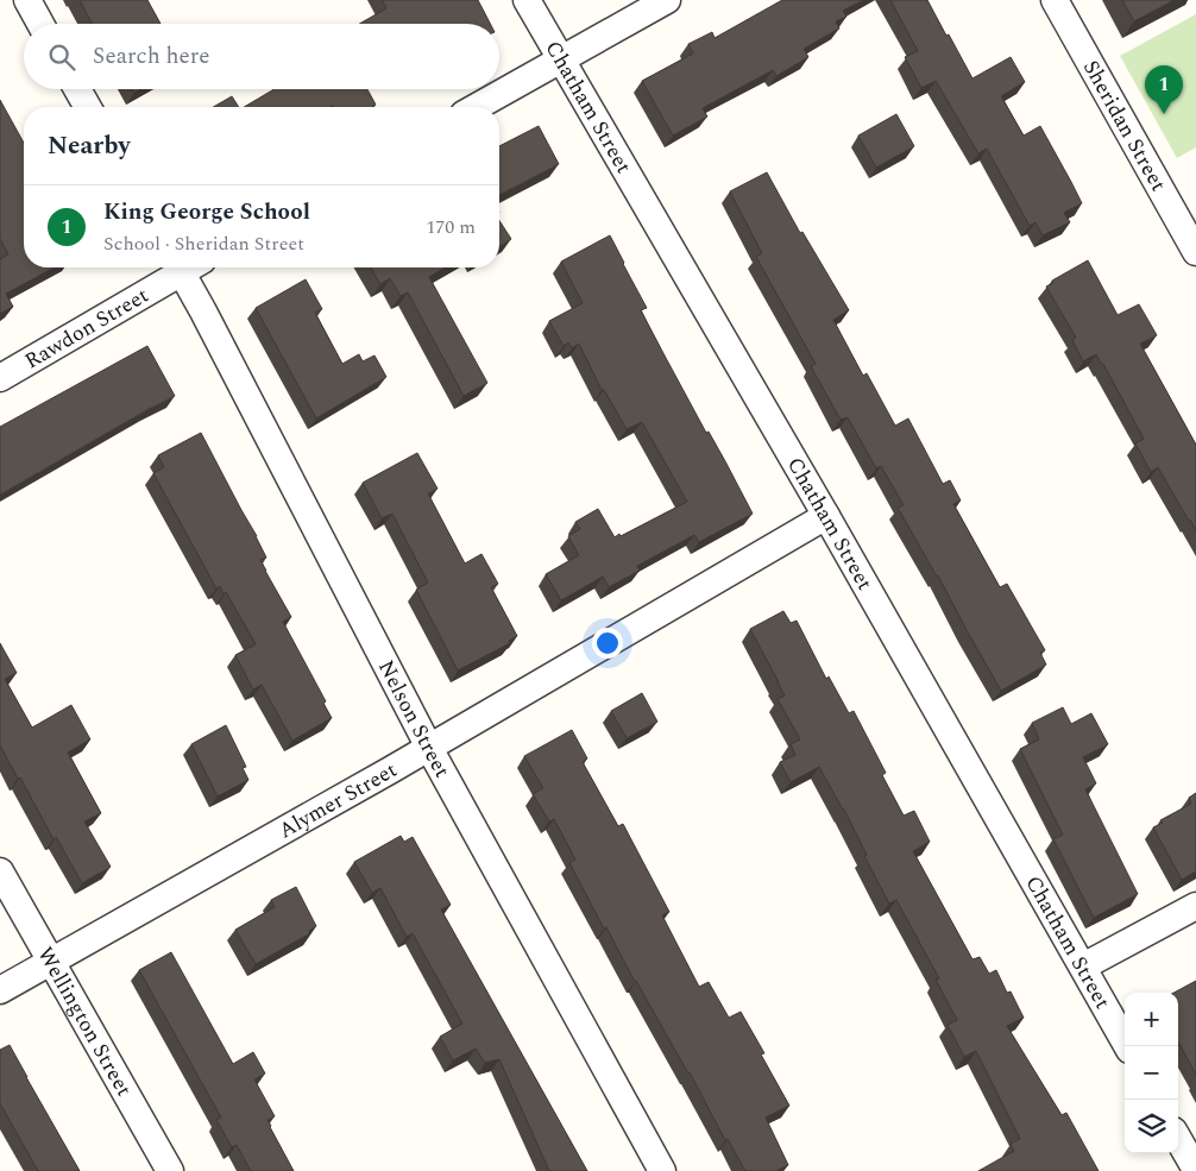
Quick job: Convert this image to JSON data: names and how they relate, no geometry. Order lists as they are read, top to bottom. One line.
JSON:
{"streets":{"street":["Chatham Street","Sheridan Street","Rawdon Street","Nelson Street","Alymer Street","Wellington Street"]},"crossings":[["Chatham Street","Alymer Street"],["Nelson Street","Alymer Street"],["Alymer Street","Wellington Street"]],"page":{"search":"Search here","pins":"1","heading":"Nearby","list":[{"mark":"1","name":"King George School","note":"School · Sheridan Street","value":"170 m"}],"map_buttons":["+","−"]}}
